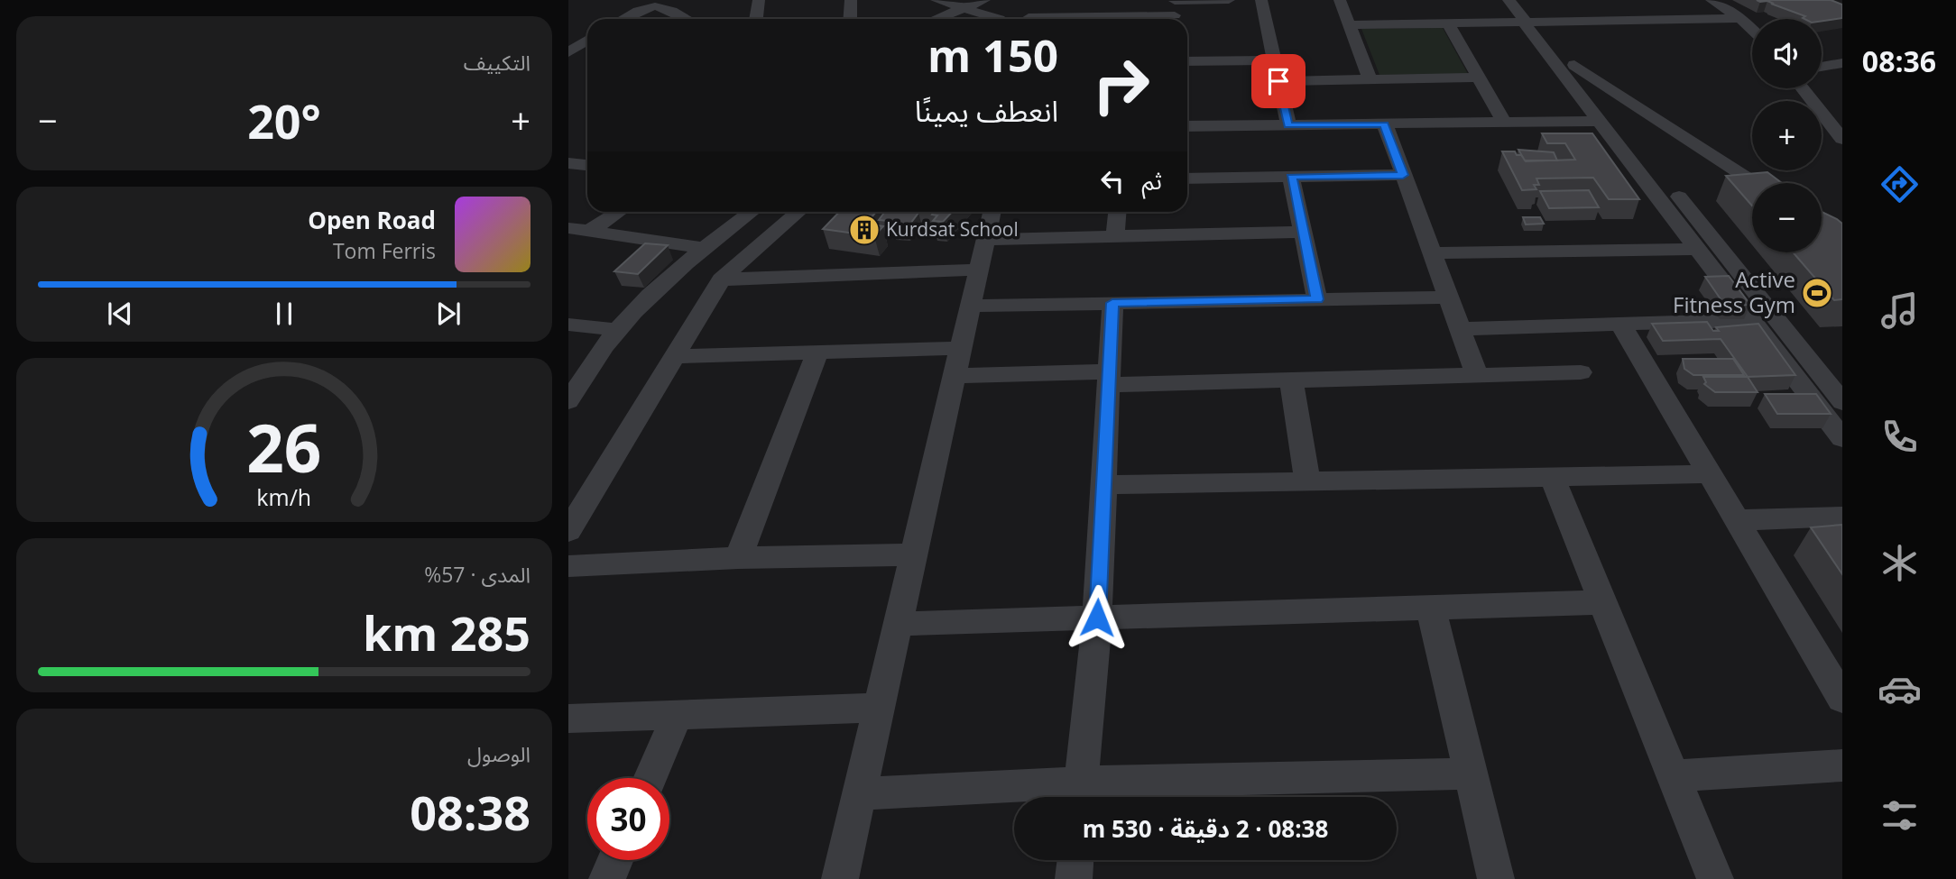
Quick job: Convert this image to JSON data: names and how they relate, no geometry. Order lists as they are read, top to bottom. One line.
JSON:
{"places":{"building":["Kurdsat School"],"sports":["Active Fitness Gym"]},"page":{"tabs":"08:36","tile":["التكييف",["المدى · 57%","285 km"],["الوصول","08:38"]],"map_buttons":["+","−"],"turn":["150 m","انعطف يمينًا"],"heat":["−","20°","+"],"then":"ثم","song":["Open Road","Tom Ferris"],"limit":"30","trip":"08:38 · 2 دقيقة · 530 m","gauge":["26","km/h"]}}
